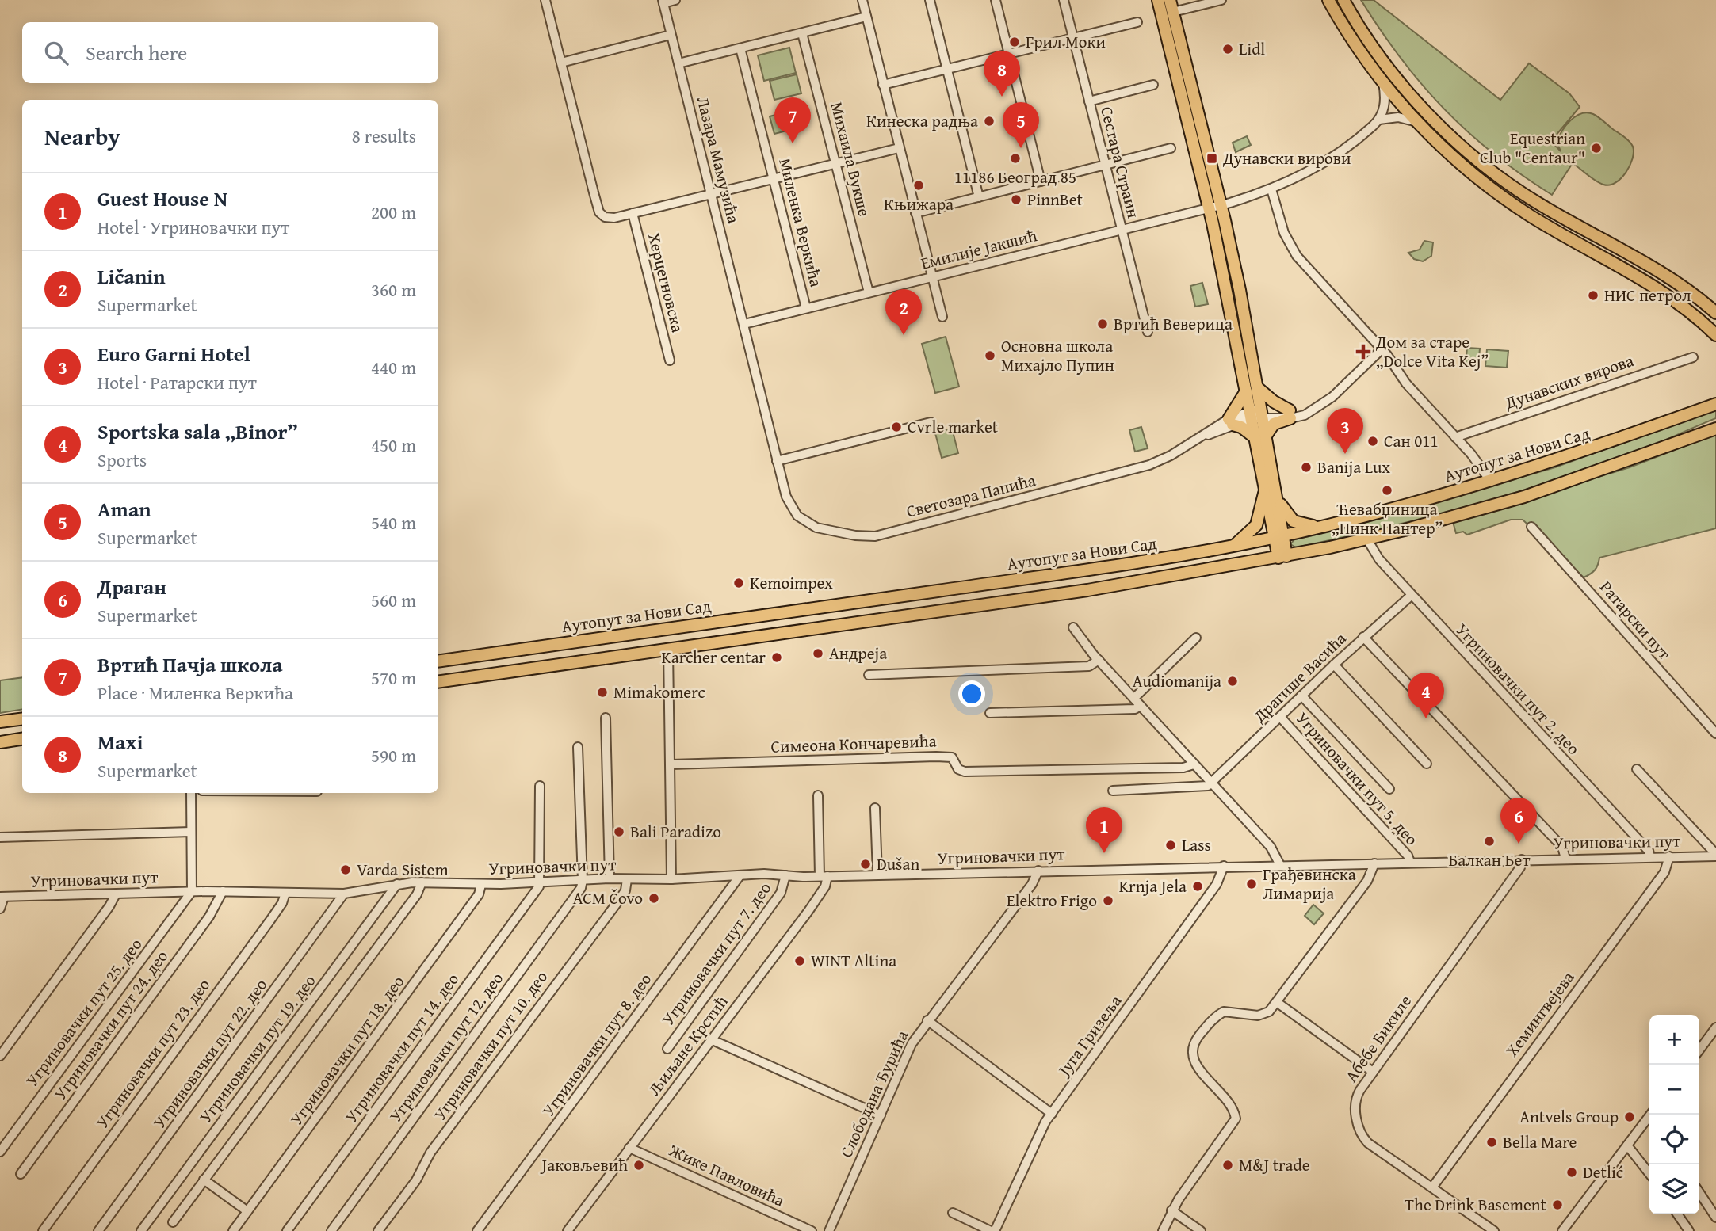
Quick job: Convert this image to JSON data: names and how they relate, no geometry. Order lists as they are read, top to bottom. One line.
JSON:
{"streets":{"main road":["Аутопут за Нови Сад"],"street":["Михаила Вукше","Лазара Мамузића","Сестара Страин","Миленка Веркића","Емилије Јакшић","Херцегновска","Дунавских вирова","Светозара Папића","Ратарски пут","Драгише Васића","Угриновачки пут 2. део","Симеона Кончаревића","Угриновачки пут 5. део","Угриновачки пут","Угриновачки пут 7. део","Угриновачки пут 25. део","Хемингвејева","Угриновачки пут 24. део","Југа Гризеља","Абебе Бикиле","Угриновачки пут 8. део","Угриновачки пут 10. део","Љиљане Крстић","Угриновачки пут 12. део","Угриновачки пут 14. део","Угриновачки пут 19. део","Угриновачки пут 18. део","Угриновачки пут 23. део","Угриновачки пут 22. део","Слободана Ђурића","Жике Павловића"]},"crossings":[["Михаила Вукше","Емилије Јакшић"],["Лазара Мамузића","Емилије Јакшић"],["Лазара Мамузића","Светозара Папића"],["Сестара Страин","Емилије Јакшић"],["Миленка Веркића","Емилије Јакшић"],["Емилије Јакшић","Светозара Папића"],["Драгише Васића","Угриновачки пут 2. део"],["Драгише Васића","Угриновачки пут 5. део"],["Угриновачки пут 2. део","Угриновачки пут"],["Угриновачки пут 5. део","Угриновачки пут"],["Угриновачки пут","Угриновачки пут 7. део"],["Угриновачки пут","Угриновачки пут 25. део"],["Угриновачки пут","Хемингвејева"],["Угриновачки пут","Угриновачки пут 24. део"],["Угриновачки пут","Југа Гризеља"],["Угриновачки пут","Абебе Бикиле"],["Угриновачки пут","Угриновачки пут 8. део"],["Угриновачки пут","Угриновачки пут 10. део"],["Угриновачки пут","Љиљане Крстић"],["Угриновачки пут","Угриновачки пут 12. део"],["Угриновачки пут","Угриновачки пут 14. део"],["Угриновачки пут","Угриновачки пут 19. део"],["Угриновачки пут","Угриновачки пут 18. део"],["Угриновачки пут","Угриновачки пут 23. део"],["Угриновачки пут","Угриновачки пут 22. део"],["Угриновачки пут","Слободана Ђурића"],["Хемингвејева","Абебе Бикиле"],["Љиљане Крстић","Жике Павловића"]],"places":{"other":["Грил Моки","Lidl","Кинеска радња","Equestrian Club \"Centaur\"","11186 Београд 85","Књижара","PinnBet","НИС петрол","Вртић Веверица","Основна школа Михајло Пупин","Cvrle market","Сан 011","Banija Lux","Ћевабџиница „Пинк Пантер”","Kemoimpex","Андреја","Karcher centar","Audiomanija","Mimakomerc","Bali Paradizo","Балкан Бет","Lass","Dušan","Varda Sistem","Грађевинска Лимарија","Krnja Jela","ACM Čovo","Elektro Frigo","WINT Altina","Antvels Group","Bella Mare","Јаковљевић","M&J trade","Detlić","The Drink Basement"],"transit":["Дунавски вирови"],"health":["Дом за старе „Dolce Vita Kej”"]},"page":{"search":"Search here","pins":["8","7","5","2","3","4","6","1"],"heading":["Nearby","8 results"],"list":[{"mark":"1","name":"Guest House N","note":"Hotel · Угриновачки пут","value":"200 m"},{"mark":"2","name":"Ličanin","note":"Supermarket","value":"360 m"},{"mark":"3","name":"Euro Garni Hotel","note":"Hotel · Ратарски пут","value":"440 m"},{"mark":"4","name":"Sportska sala „Binor”","note":"Sports","value":"450 m"},{"mark":"5","name":"Aman","note":"Supermarket","value":"540 m"},{"mark":"6","name":"Драган","note":"Supermarket","value":"560 m"},{"mark":"7","name":"Вртић Пачја школа","note":"Place · Миленка Веркића","value":"570 m"},{"mark":"8","name":"Maxi","note":"Supermarket","value":"590 m"}],"map_buttons":["+","−"]}}
